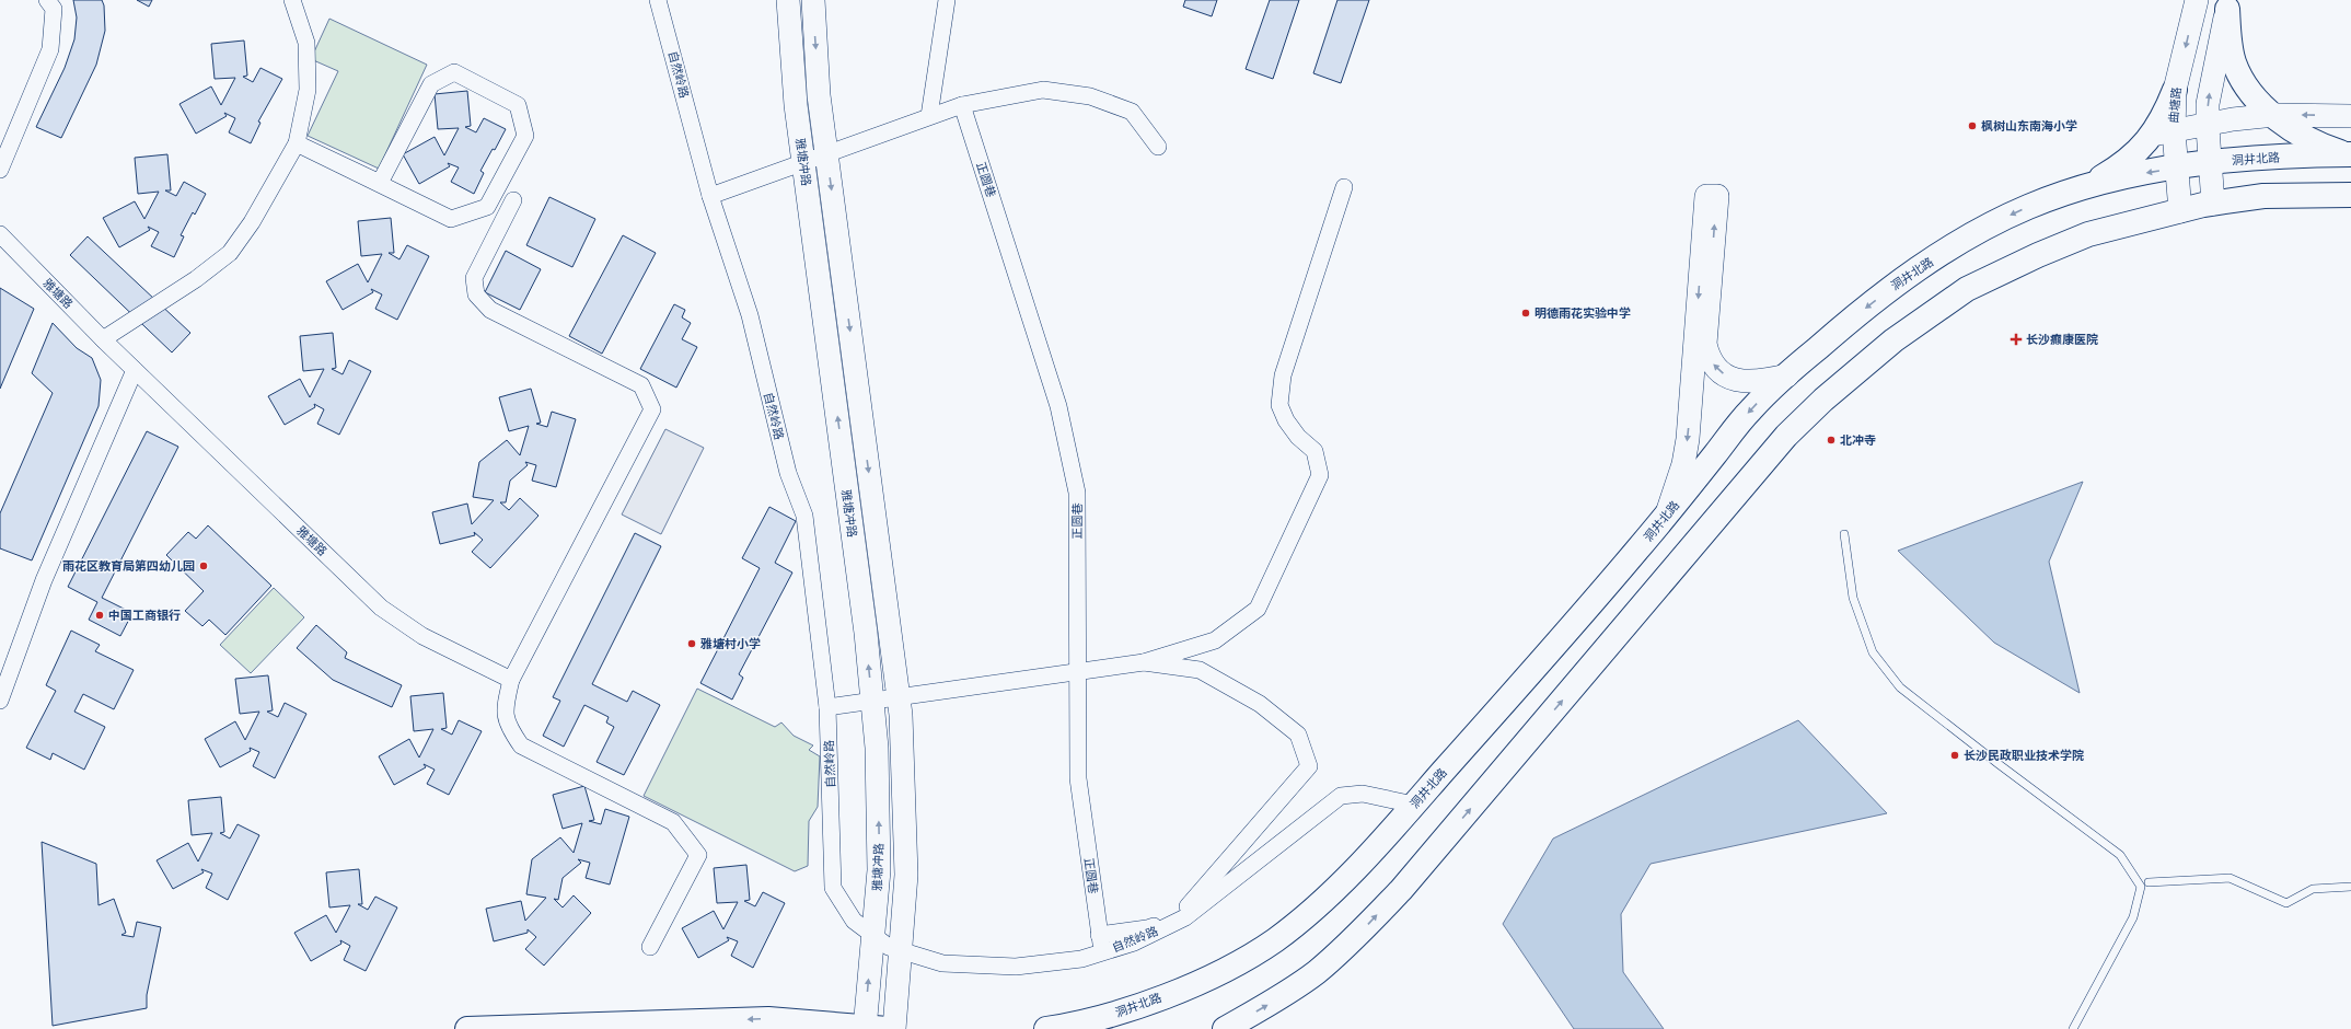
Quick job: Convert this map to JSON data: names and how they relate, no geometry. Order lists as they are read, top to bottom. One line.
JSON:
{"streets":{"main road":["洞井北路"],"street":["自然岭路","曲塘路","雅塘冲路","正圆巷","雅塘路"]},"crossings":[["自然岭路","洞井北路"],["自然岭路","雅塘冲路"],["自然岭路","正圆巷"],["曲塘路","洞井北路"]],"places":{"other":["枫树山东南海小学","明德雨花实验中学","北冲寺","雨花区教育局第四幼儿园","中国工商银行","雅塘村小学","长沙民政职业技术学院"],"health":["长沙癫康医院"]}}
